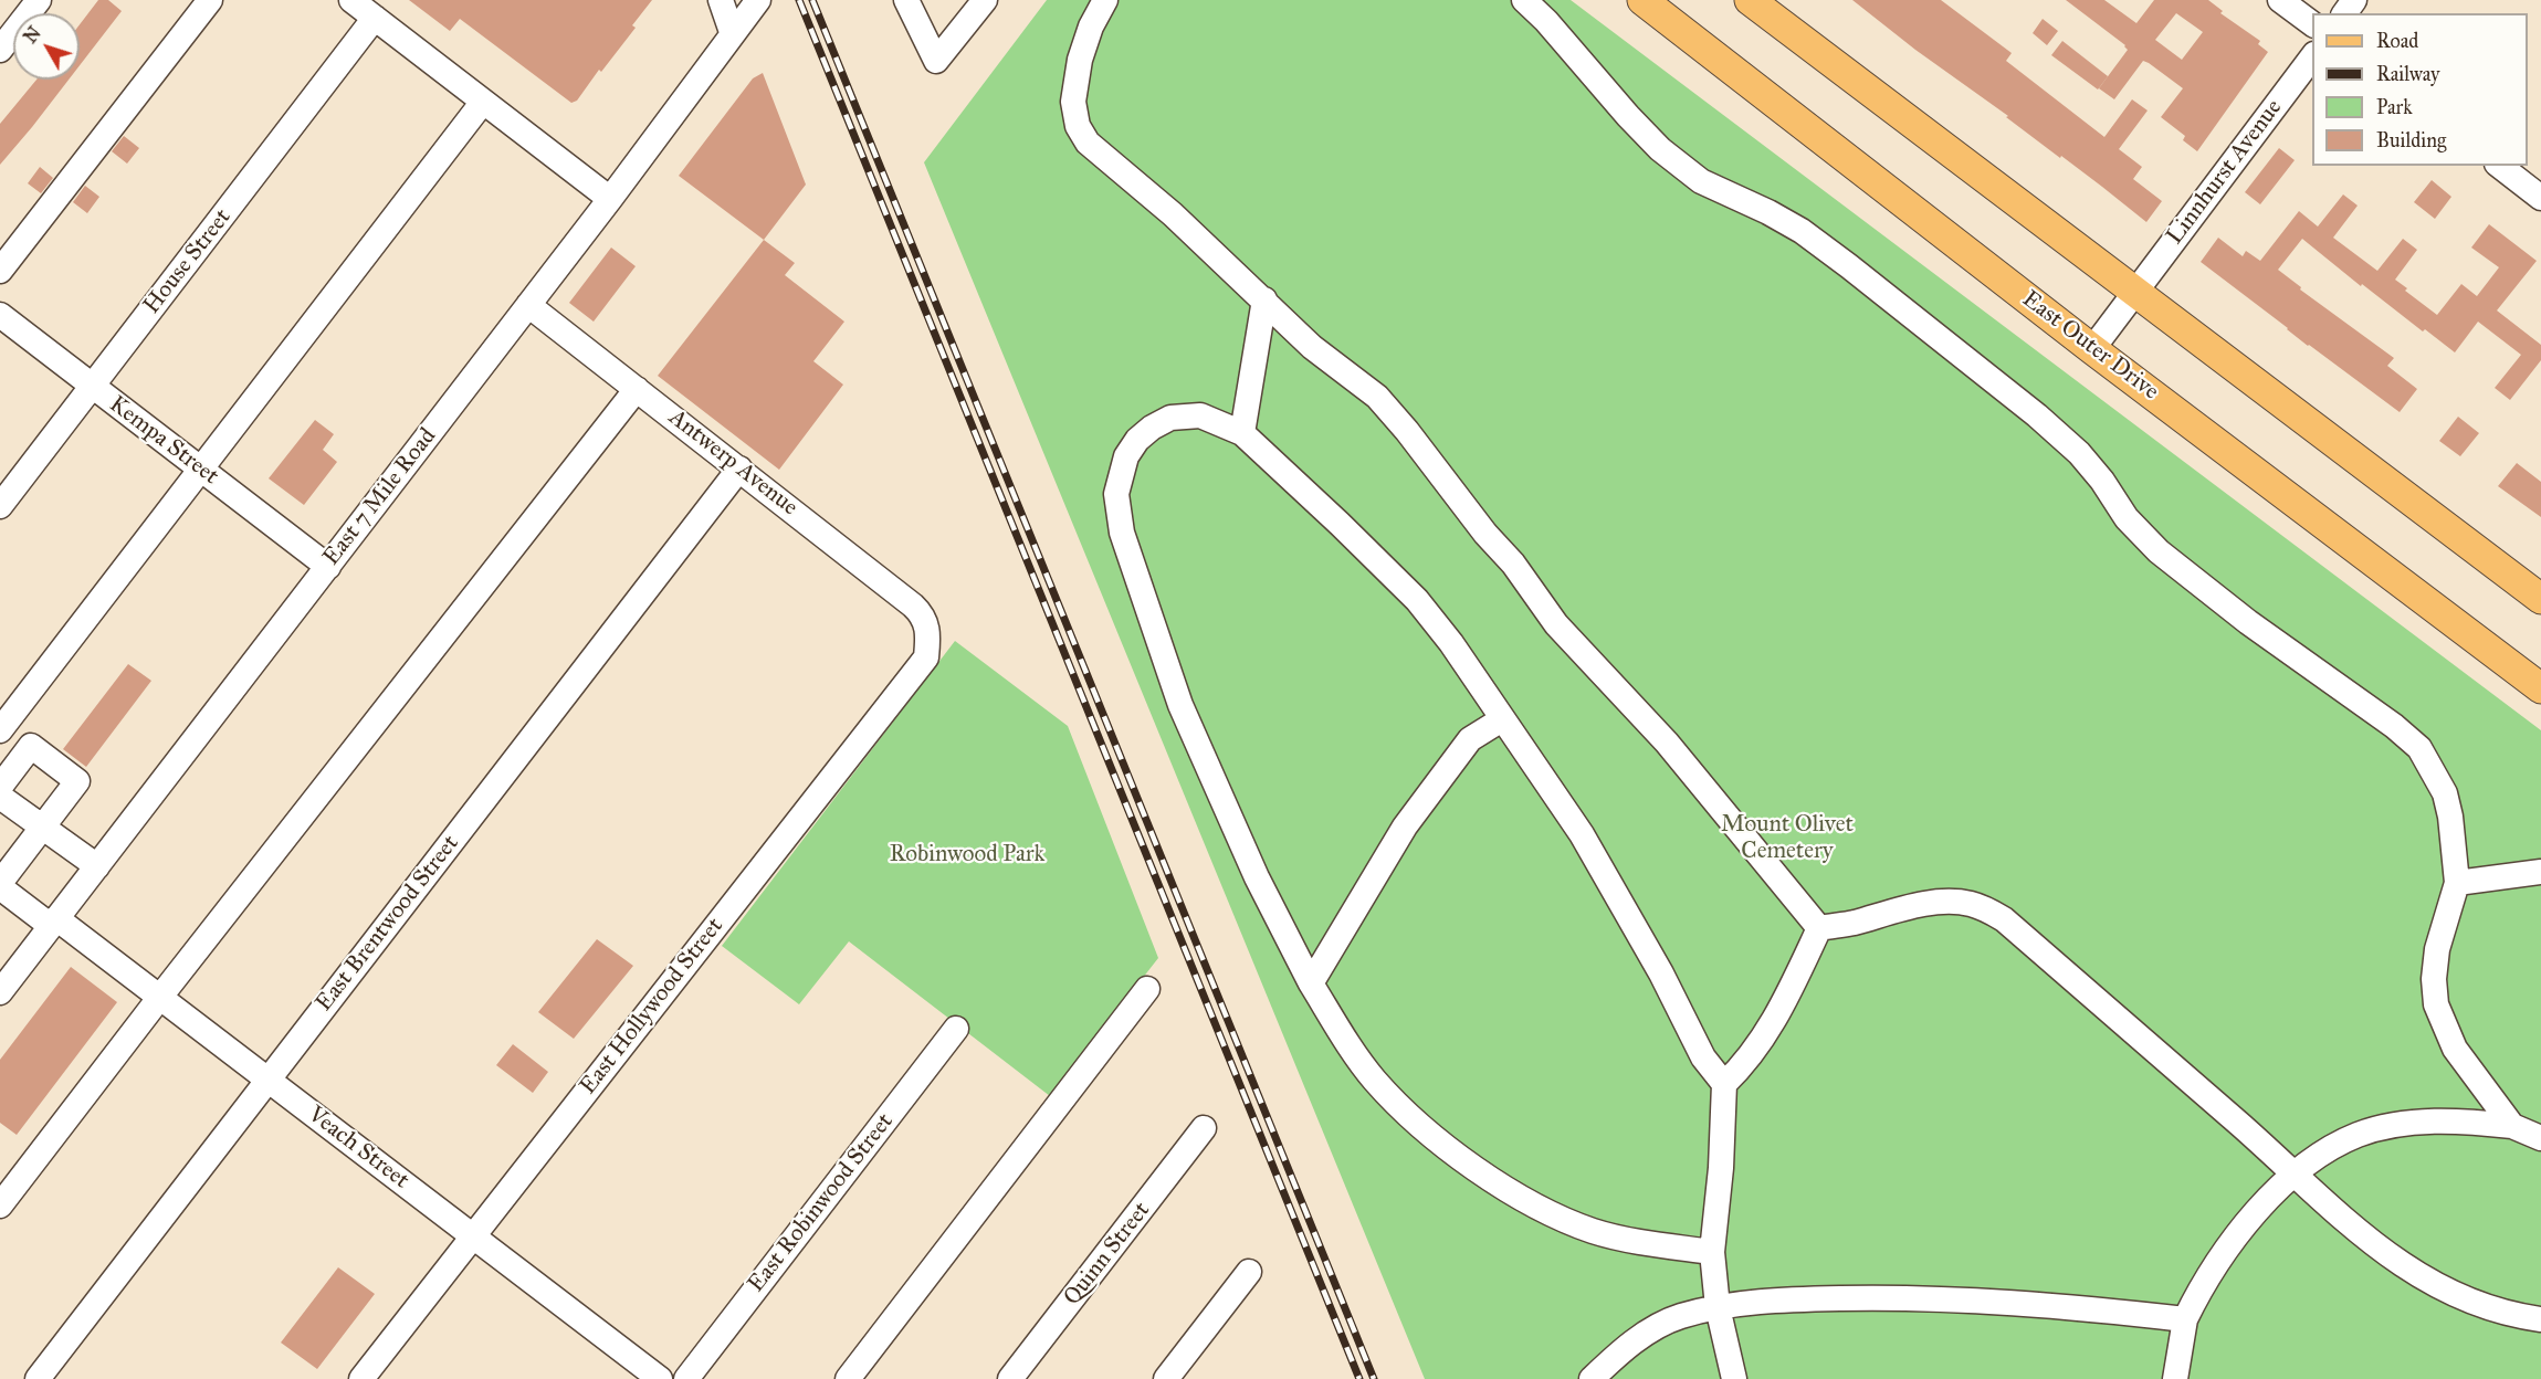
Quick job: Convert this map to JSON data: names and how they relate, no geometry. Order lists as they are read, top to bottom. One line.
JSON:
{"streets":{"main road":["East Outer Drive"],"street":["Linnhurst Avenue","House Street","Kempa Street","Antwerp Avenue","East 7 Mile Road","East Brentwood Street","East Hollywood Street","Veach Street","East Robinwood Street","Quinn Street"]},"crossings":[["Linnhurst Avenue","East Outer Drive"],["House Street","Kempa Street"],["Kempa Street","East 7 Mile Road"],["Antwerp Avenue","East 7 Mile Road"],["Antwerp Avenue","East Brentwood Street"],["Antwerp Avenue","East Hollywood Street"],["East 7 Mile Road","Veach Street"],["East Brentwood Street","Veach Street"],["East Hollywood Street","Veach Street"]],"parks":["Mount Olivet Cemetery","Robinwood Park"],"legend":["Road","Railway","Park","Building"],"north":"top left"}
